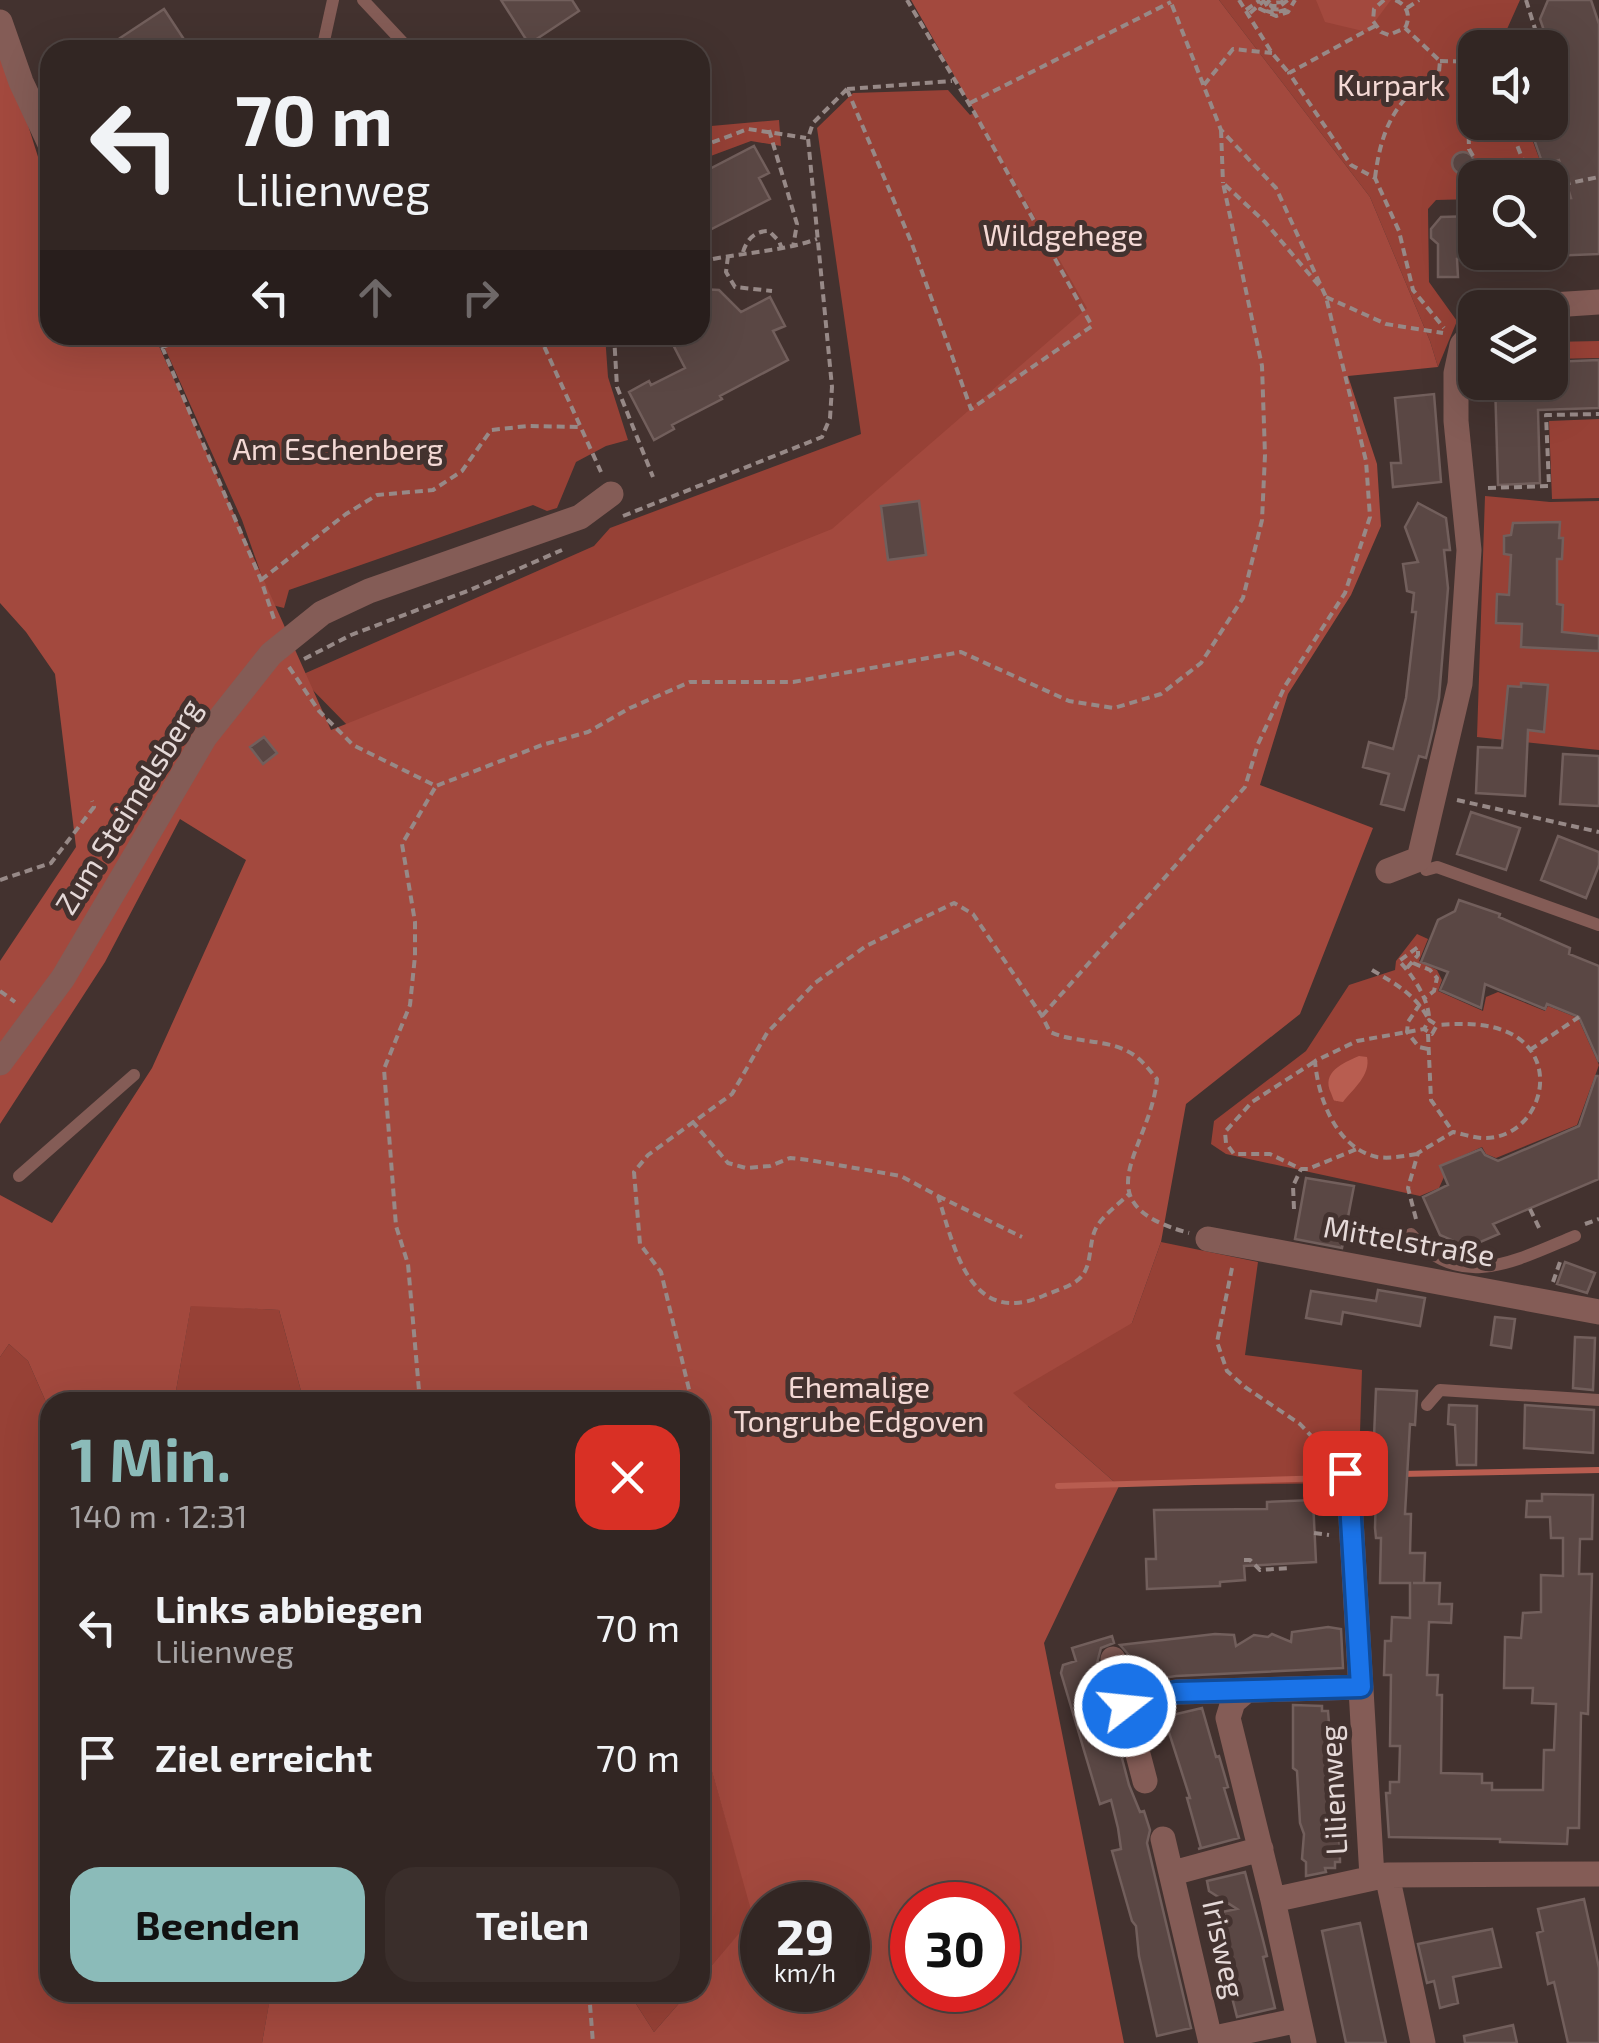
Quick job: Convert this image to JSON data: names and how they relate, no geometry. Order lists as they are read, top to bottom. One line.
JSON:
{"streets":{"street":["Zum Steimelsberg","Mittelstraße","Lilienweg","Irisweg"]},"crossings":[["Lilienweg","Irisweg"]],"parks":["Kurpark","Wildgehege","Am Eschenberg","Ehemalige Tongrube Edgoven"],"page":{"turn":["70 m","Lilienweg"],"heading":["1 Min.","140 m · 12:31"],"list":[{"name":"Links abbiegen","note":"Lilienweg","value":"70 m"},{"name":"Ziel erreicht","value":"70 m"}],"buttons":["Beenden","Teilen"],"speed":"29 km/h","limit":"30"}}
